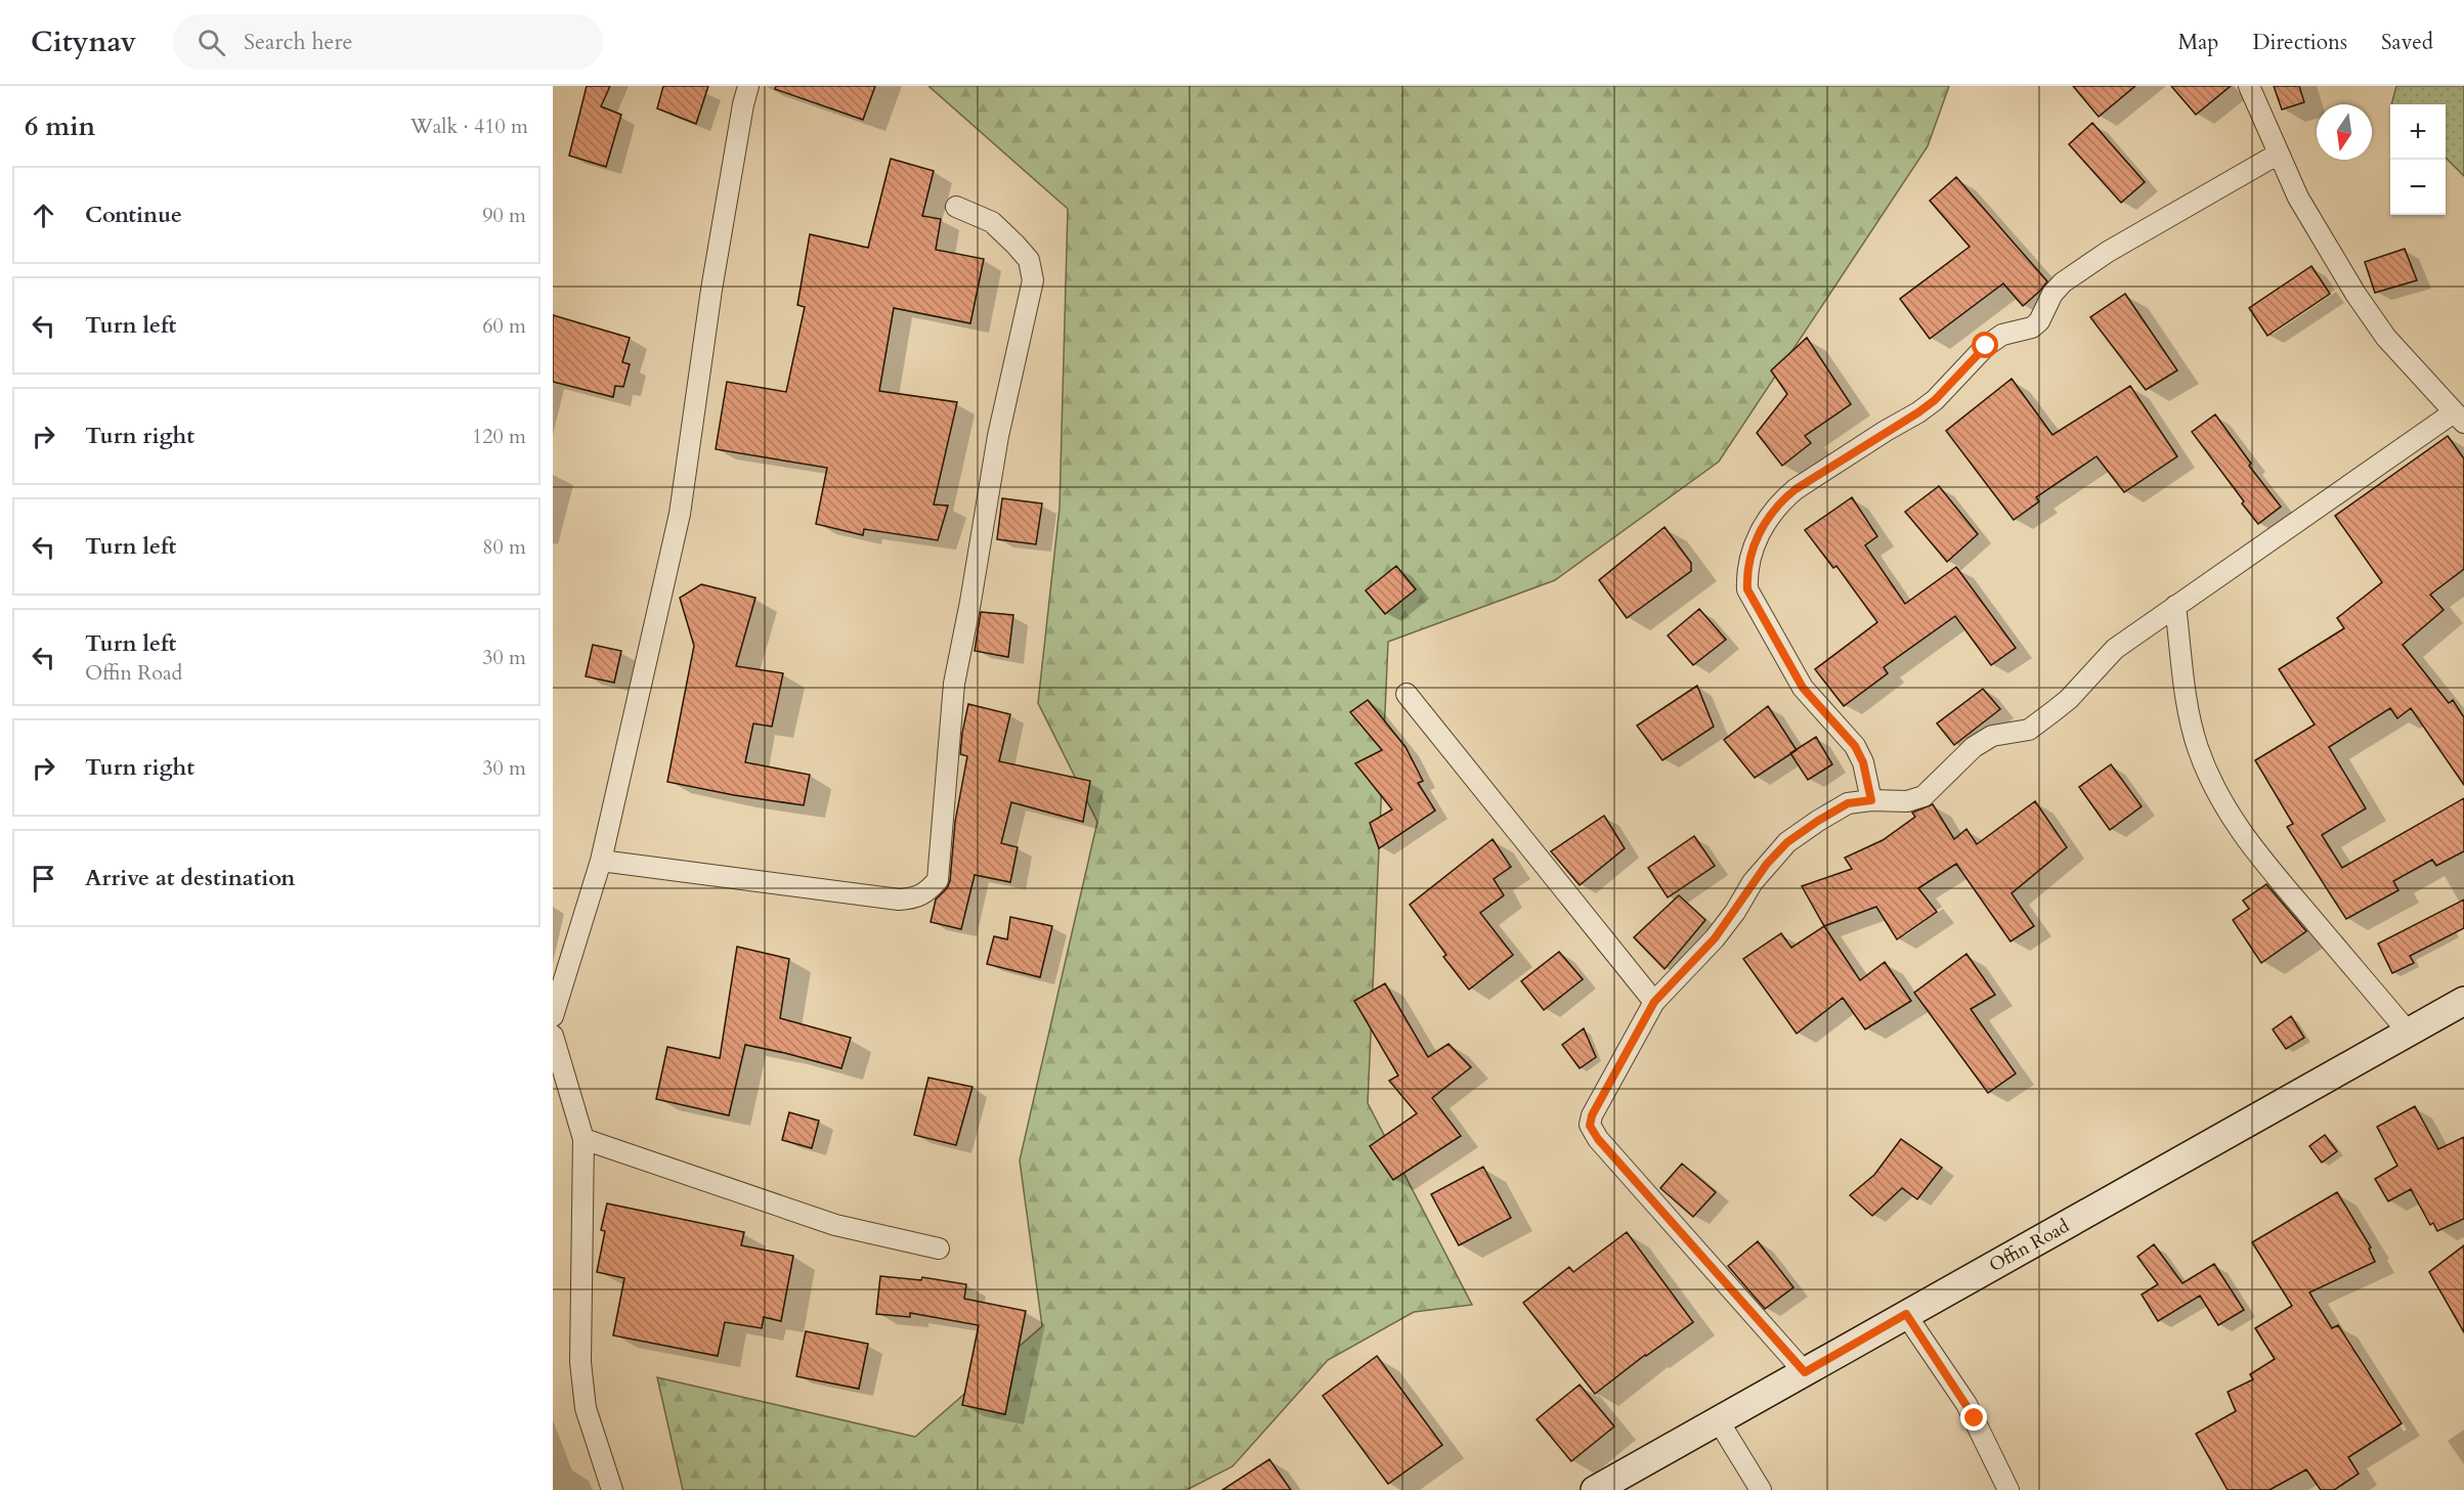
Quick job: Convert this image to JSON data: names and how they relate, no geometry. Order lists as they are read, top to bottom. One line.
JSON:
{"streets":{"street":["Offin Road"]},"north":"bottom","page":{"header":"Citynav","search":"Search here","nav":["Map","Directions","Saved"],"heading":["6 min","Walk · 410 m"],"map_buttons":["+","−"],"list":[["Continue","90 m"],["Turn left","60 m"],["Turn right","120 m"],["Turn left","80 m"],["Turn left","Offin Road","30 m"],["Turn right","30 m"],"Arrive at destination"]}}
